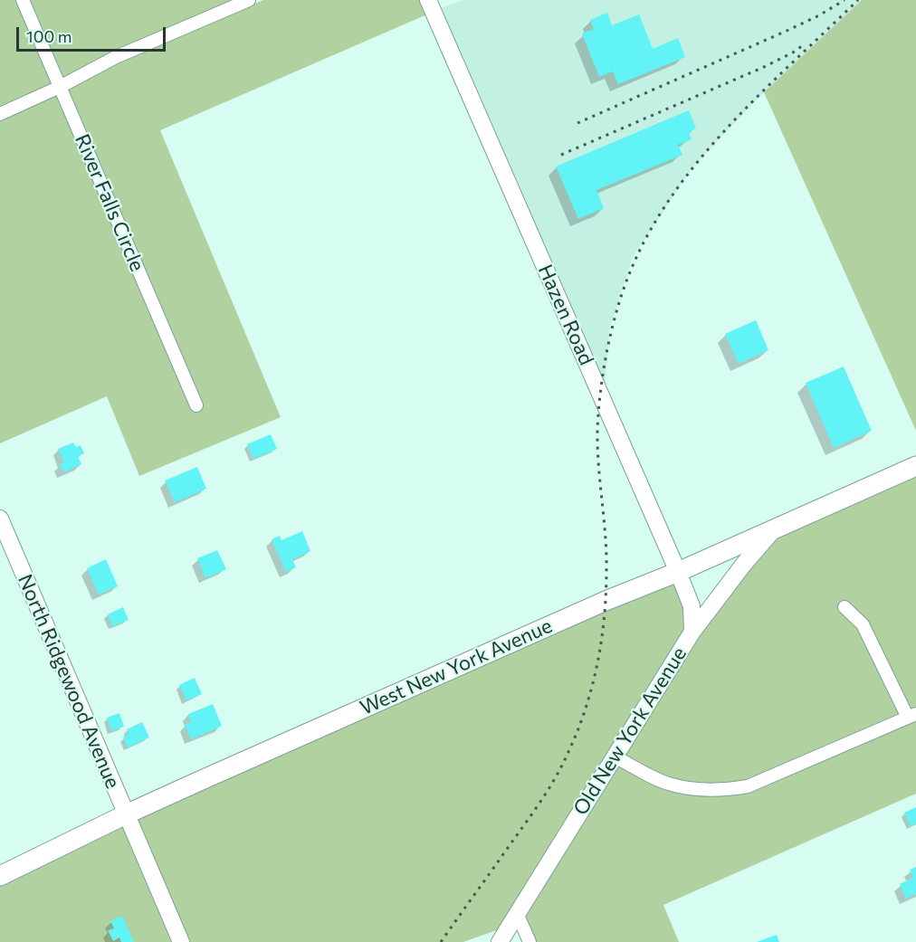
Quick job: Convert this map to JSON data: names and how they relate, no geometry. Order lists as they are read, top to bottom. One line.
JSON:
{"streets":{"main road":["West New York Avenue"],"street":["River Falls Circle","Hazen Road","North Ridgewood Avenue","Old New York Avenue"]},"crossings":[["Hazen Road","West New York Avenue"],["Hazen Road","Old New York Avenue"],["West New York Avenue","North Ridgewood Avenue"],["West New York Avenue","Old New York Avenue"]],"scale_bar":"100 m"}
